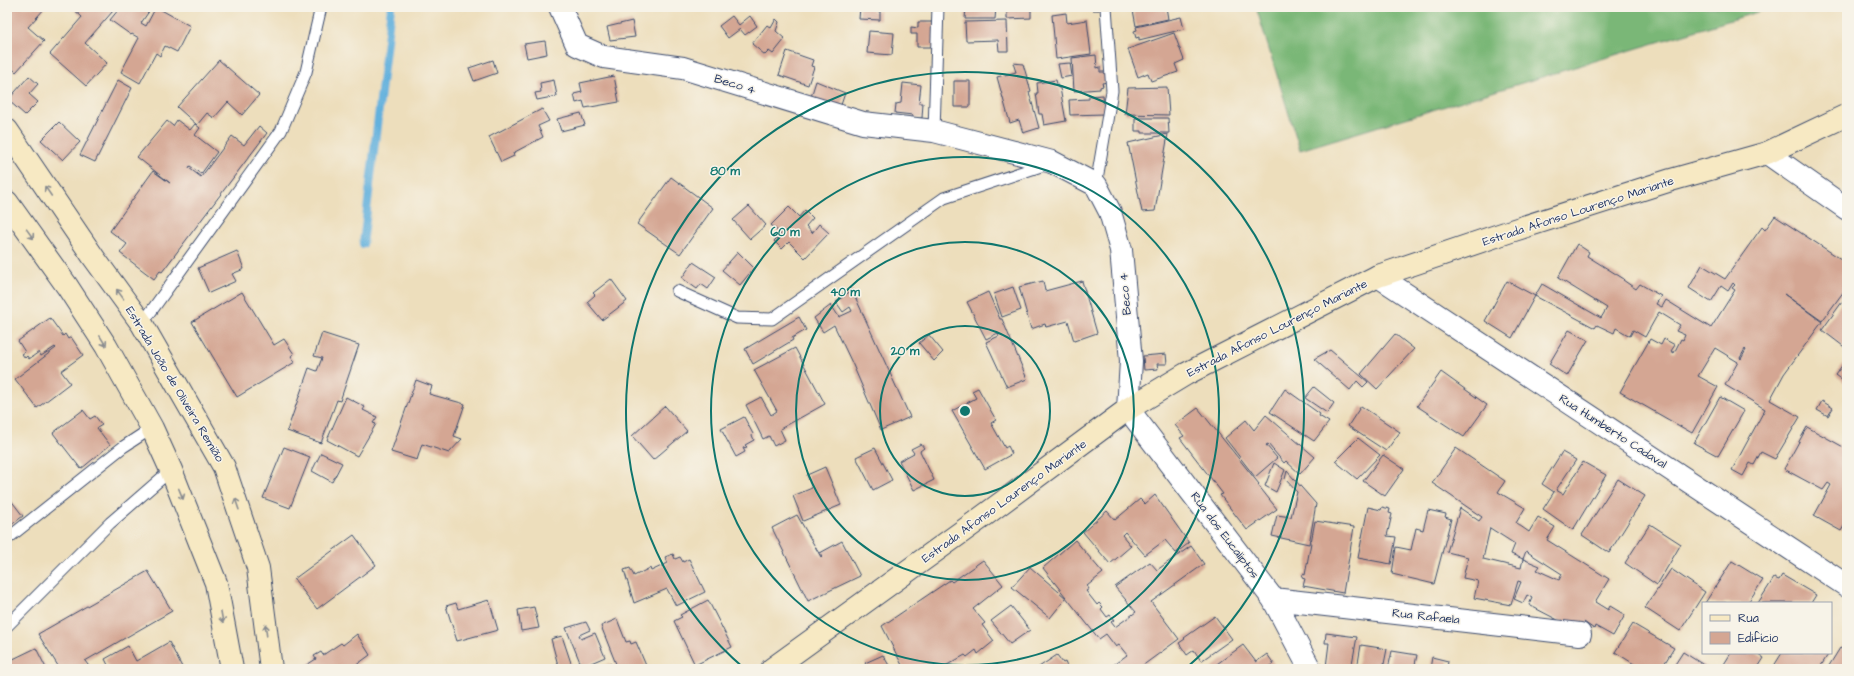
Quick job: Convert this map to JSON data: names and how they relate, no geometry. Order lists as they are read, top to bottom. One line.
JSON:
{"streets":{"main road":["Estrada Afonso Lourenço Mariante","Estrada João de Oliveira Remião"],"street":["Beco 4","Rua Humberto Cadaval","Rua dos Eucaliptos","Rua Rafaela"]},"crossings":[["Beco 4","Estrada Afonso Lourenço Mariante"],["Beco 4","Rua dos Eucaliptos"],["Estrada Afonso Lourenço Mariante","Rua Humberto Cadaval"],["Estrada Afonso Lourenço Mariante","Rua dos Eucaliptos"],["Rua dos Eucaliptos","Rua Rafaela"]],"legend":["Rua","Edifício"],"rings":["80 m","60 m","40 m","20 m"]}
